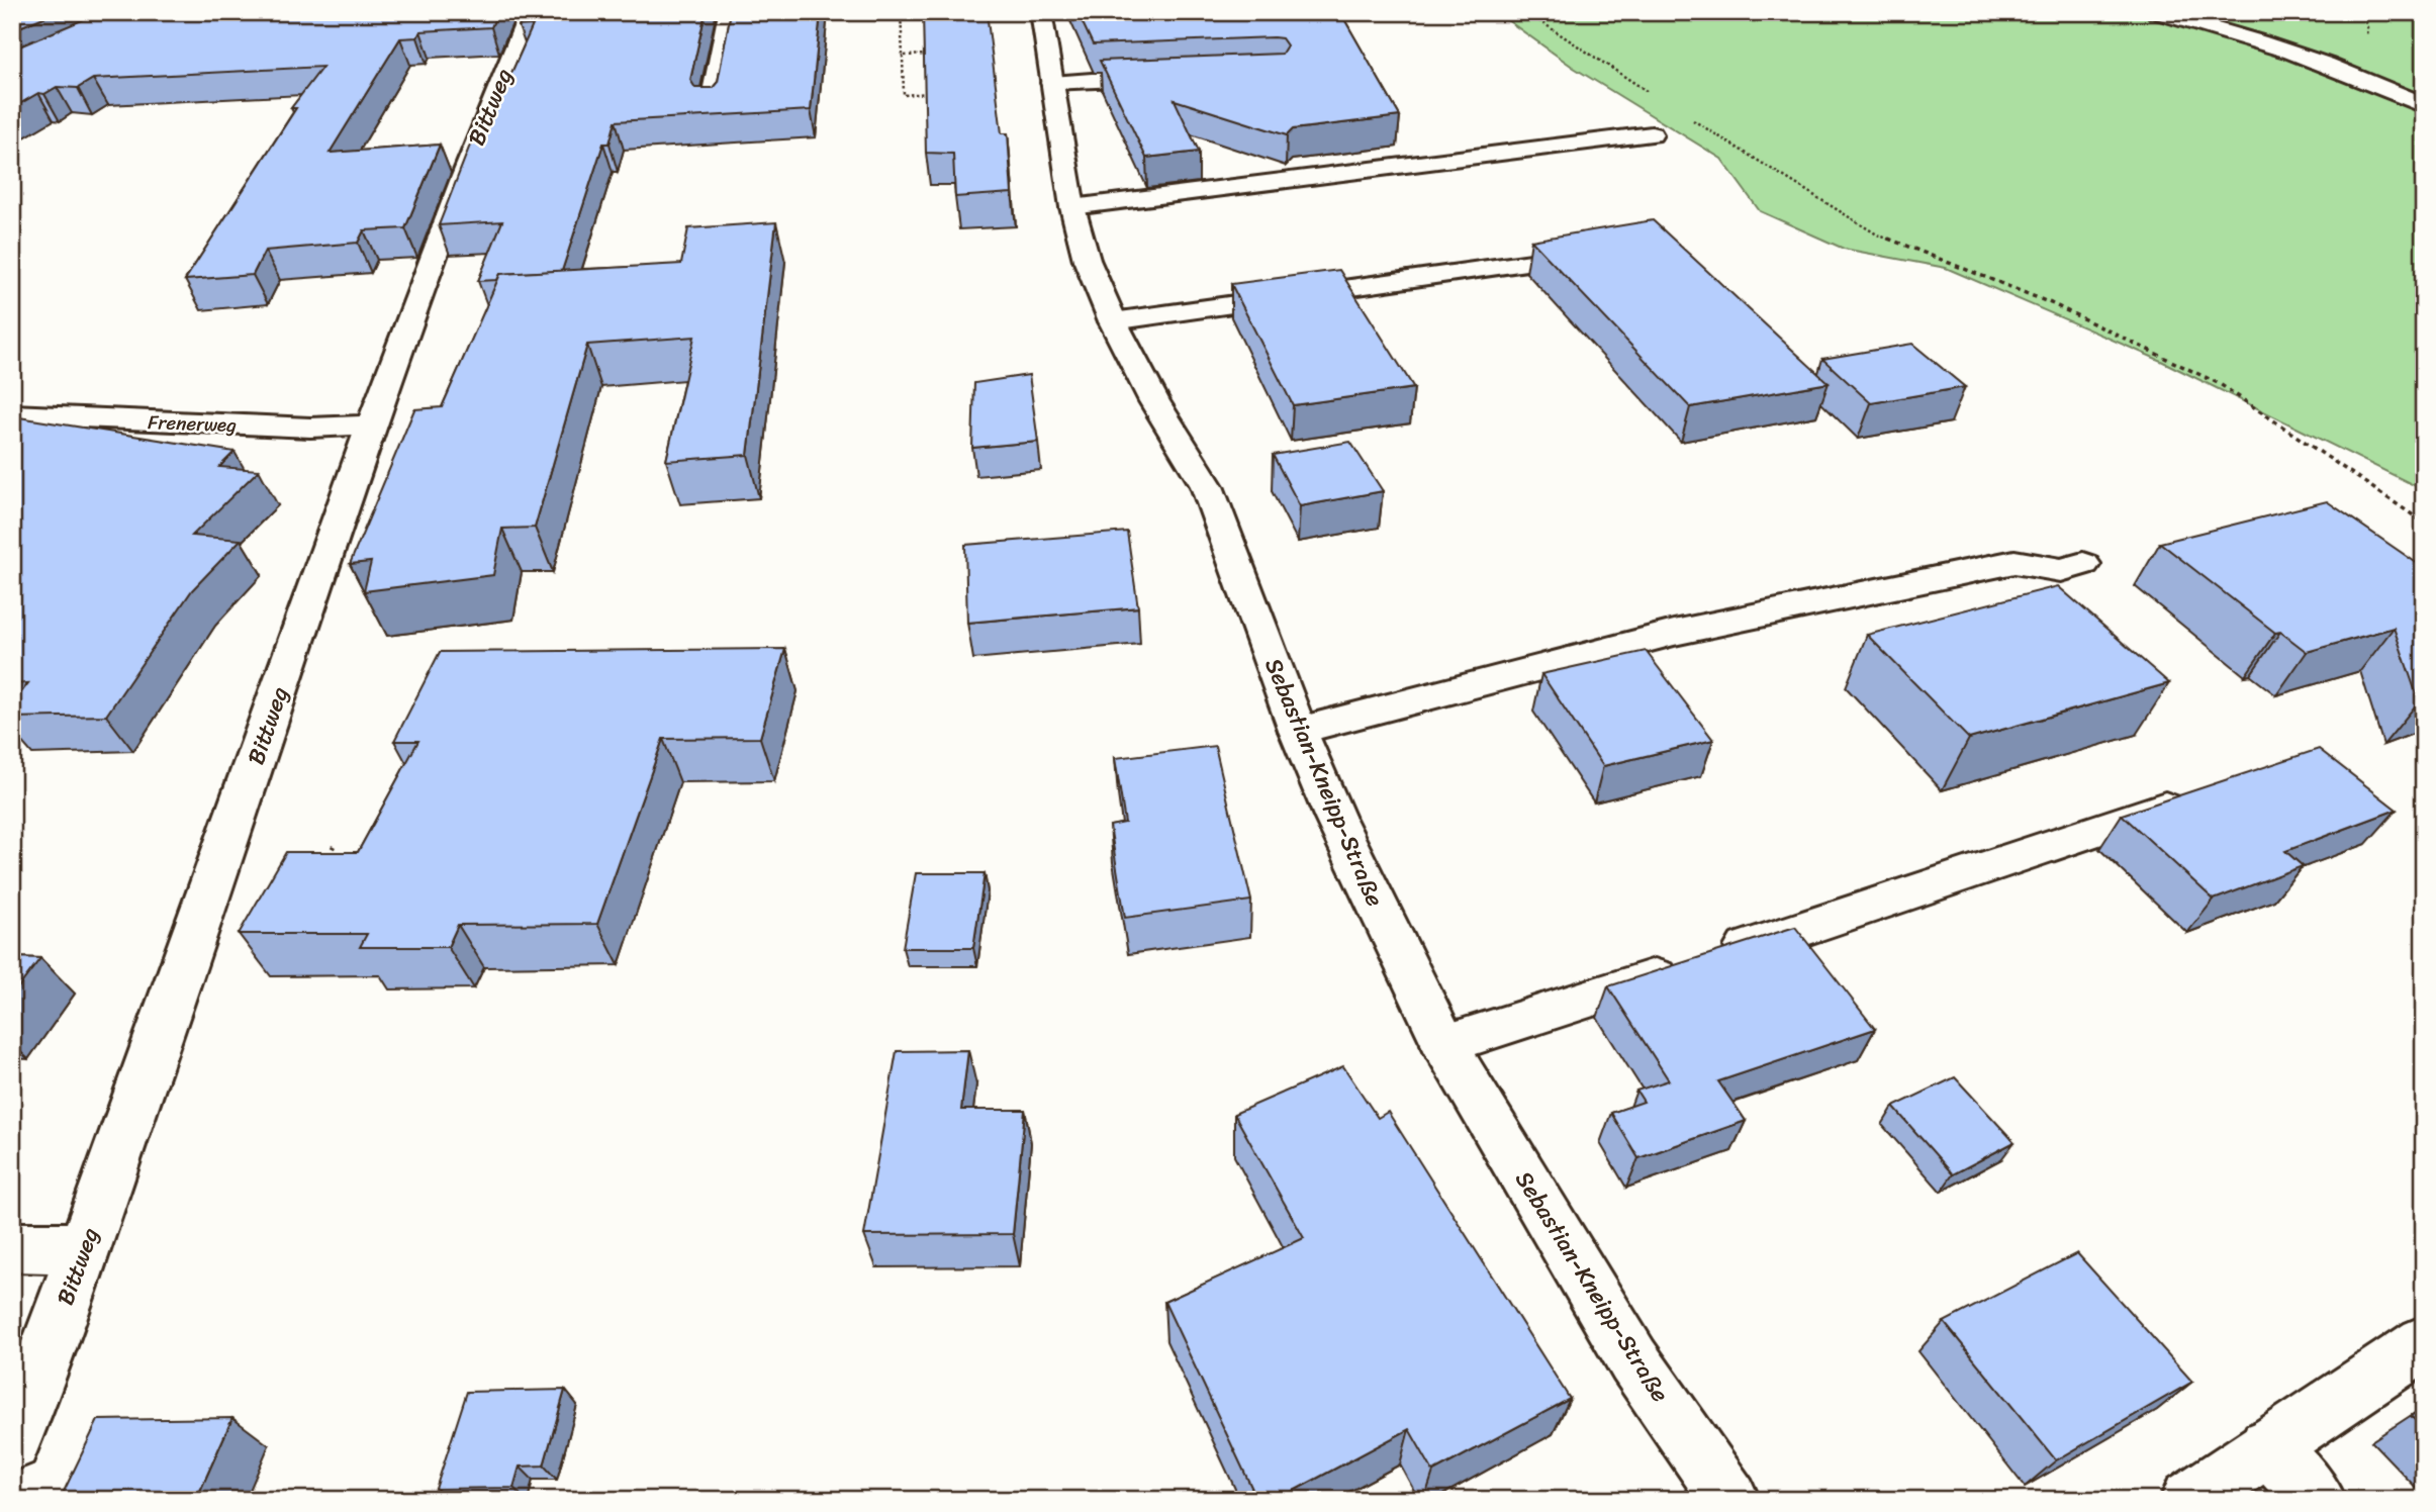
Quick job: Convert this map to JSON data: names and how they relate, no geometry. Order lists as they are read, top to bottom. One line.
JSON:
{"streets":{"street":["Bittweg","Frenerweg","Sebastian-Kneipp-Straße"]},"crossings":[["Bittweg","Frenerweg"]]}
